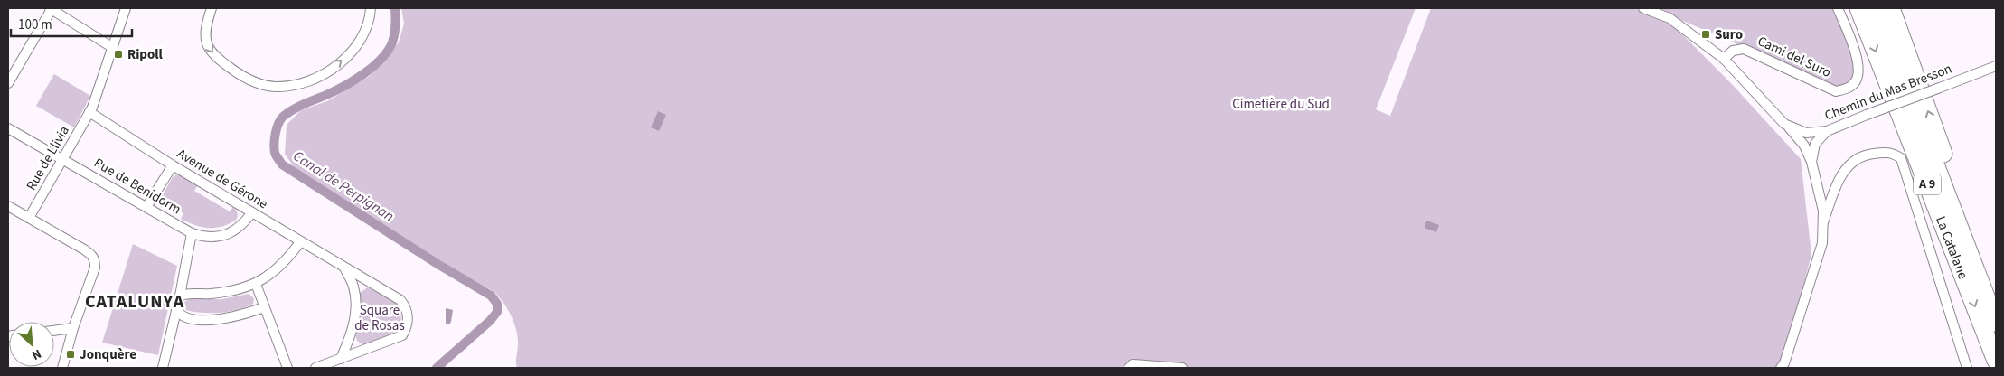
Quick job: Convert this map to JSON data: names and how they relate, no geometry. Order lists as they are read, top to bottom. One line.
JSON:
{"streets":{"highway":["A 9","La Catalane"],"street":["Cami del Suro","Chemin du Mas Bresson","Rue de Llivia","Avenue de Gérone","Rue de Benidorm"]},"crossings":[["Cami del Suro","Chemin du Mas Bresson"],["Rue de Llivia","Avenue de Gérone"],["Rue de Llivia","Rue de Benidorm"],["Avenue de Gérone","Rue de Benidorm"]],"districts":["CATALUNYA"],"water":["Canal de Perpignan"],"parks":["Cimetière du Sud","Square de Rosas"],"places":{"transit":["Suro","Ripoll","Jonquère"]},"scale_bar":"100 m","north":"bottom right"}
